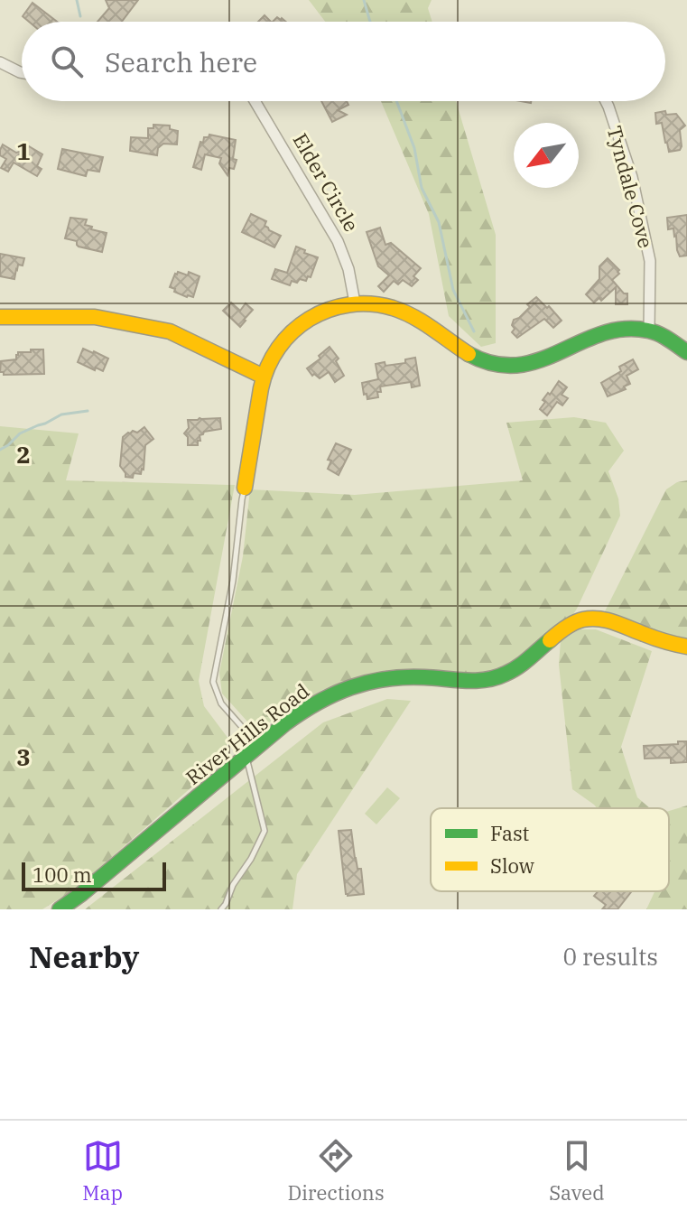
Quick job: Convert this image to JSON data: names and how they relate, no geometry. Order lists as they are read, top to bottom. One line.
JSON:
{"streets":{"street":["Elder Circle","Tyndale Cove","River Hills Road"]},"legend":["Fast","Slow"],"scale_bar":"100 m","north":"bottom left","page":{"search":"Search here","scale":"100 m","heading":["Nearby","0 results"],"nav":["Map","Directions","Saved"]},"grid":{"rows":["1","2","3"]}}
